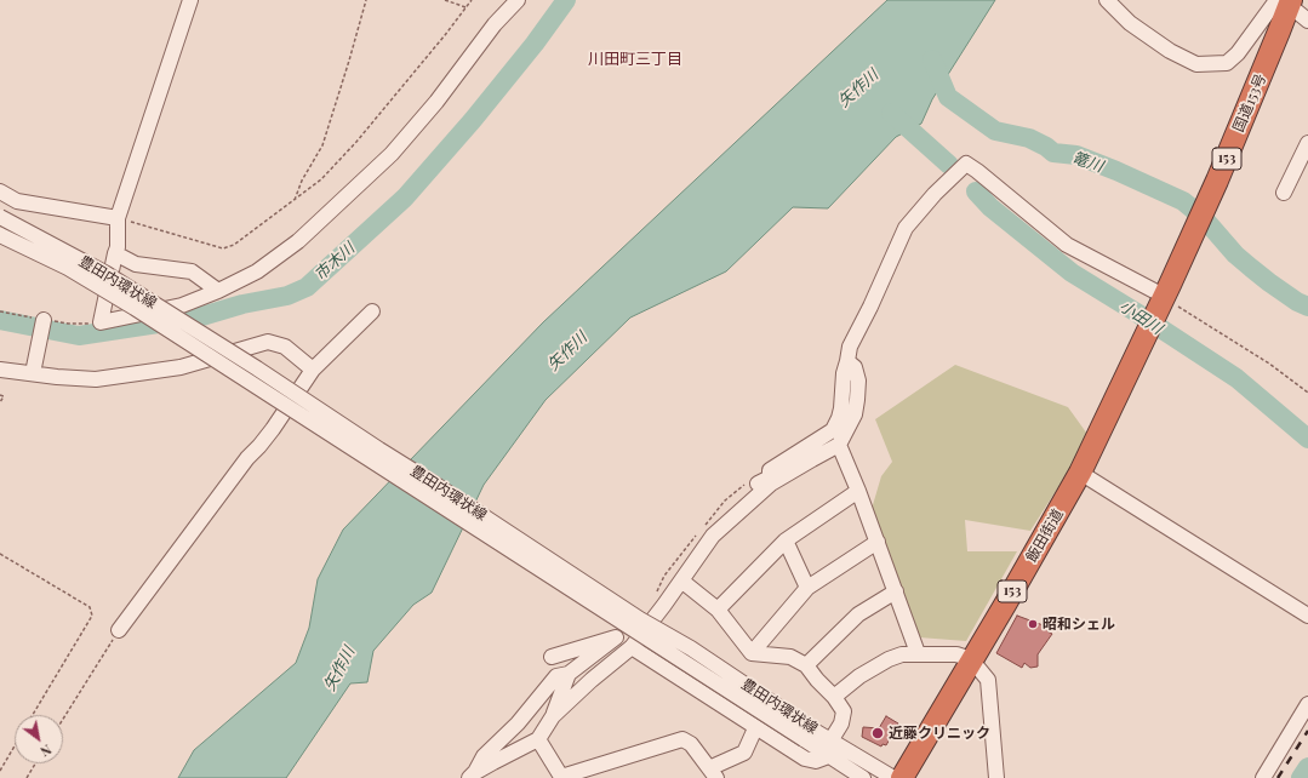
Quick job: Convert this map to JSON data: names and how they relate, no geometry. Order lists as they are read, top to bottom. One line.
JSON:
{"streets":{"highway":["国道153号","153","飯田街道"],"street":["豊田内環状線"]},"crossings":[["国道153号","飯田街道"]],"districts":["川田町三丁目"],"water":["矢作川","篭川","市木川","小田川"],"places":["昭和シェル","近藤クリニック"],"north":"bottom right"}
